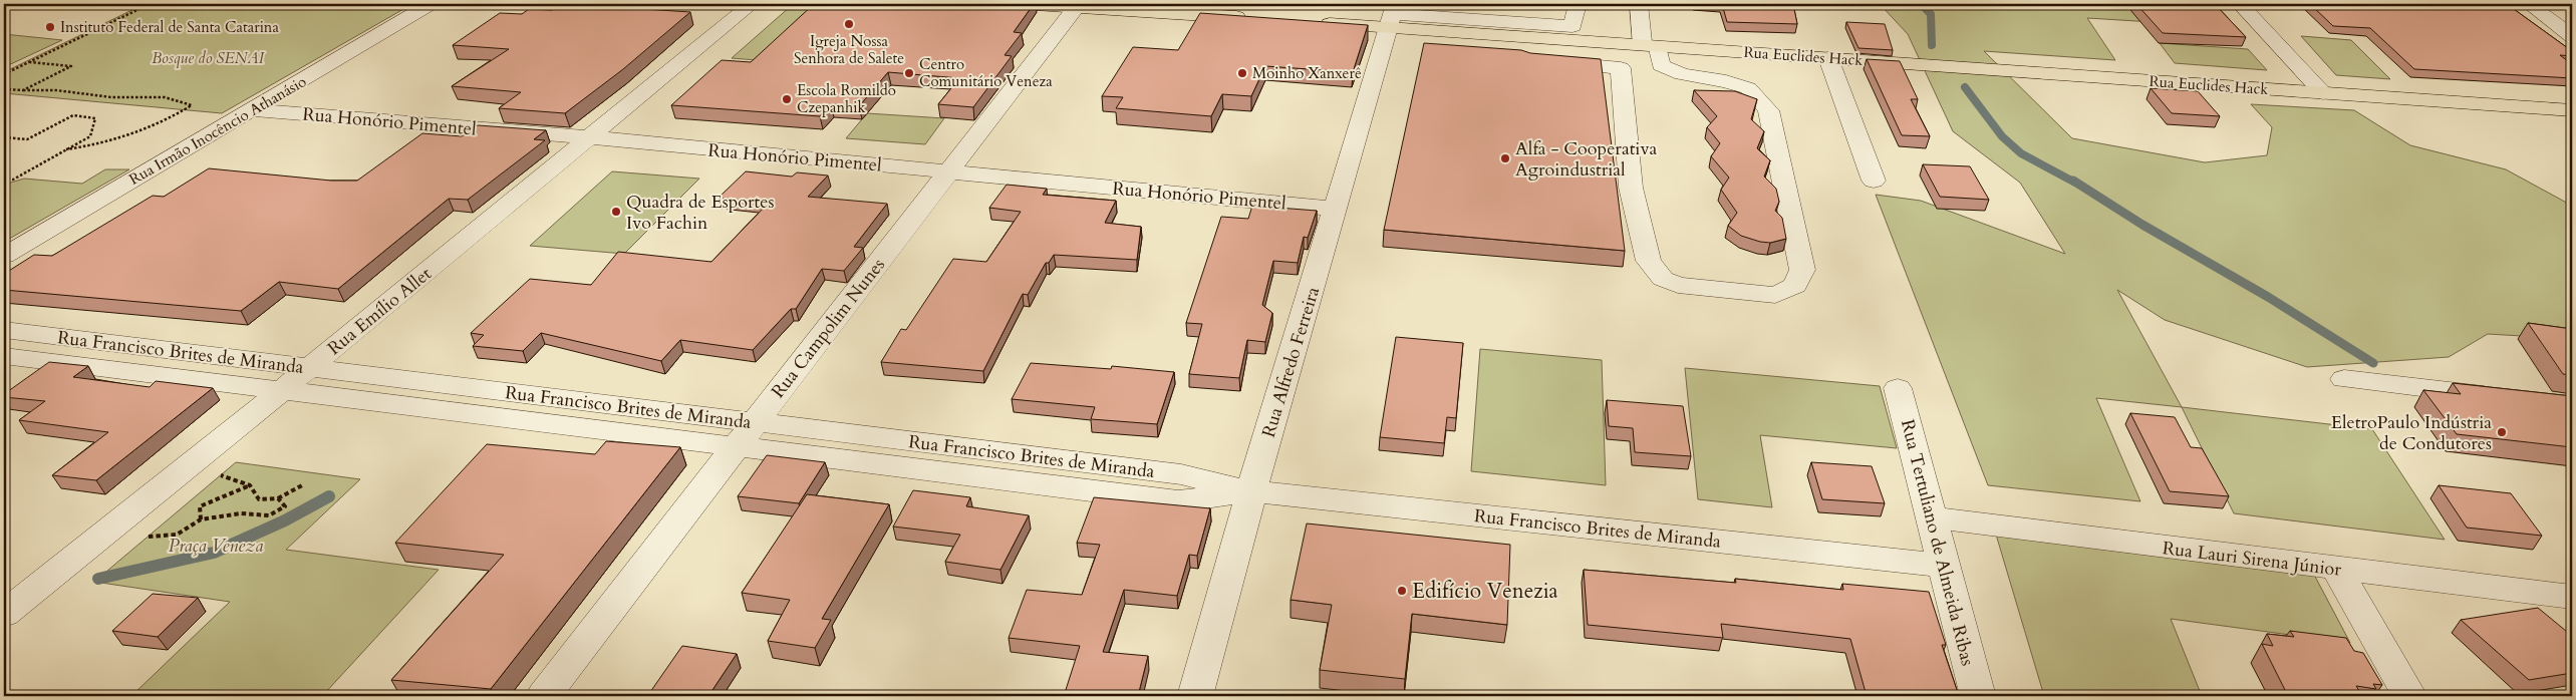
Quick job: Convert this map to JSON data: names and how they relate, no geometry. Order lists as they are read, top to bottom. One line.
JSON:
{"streets":{"main road":["Rua Euclides Hack"],"street":["Rua Honório Pimentel","Rua Irmão Inocêncio Athanásio","Rua Emílio Allet","Rua Campolim Nunes","Rua Francisco Brites de Miranda","Rua Alfredo Ferreira","Rua Tertuliano de Almeida Ribas","Rua Lauri Sirena Júnior"]},"crossings":[["Rua Euclides Hack","Rua Alfredo Ferreira"],["Rua Honório Pimentel","Rua Irmão Inocêncio Athanásio"],["Rua Honório Pimentel","Rua Emílio Allet"],["Rua Honório Pimentel","Rua Campolim Nunes"],["Rua Honório Pimentel","Rua Alfredo Ferreira"],["Rua Emílio Allet","Rua Francisco Brites de Miranda"],["Rua Campolim Nunes","Rua Francisco Brites de Miranda"],["Rua Francisco Brites de Miranda","Rua Alfredo Ferreira"],["Rua Francisco Brites de Miranda","Rua Tertuliano de Almeida Ribas"],["Rua Tertuliano de Almeida Ribas","Rua Lauri Sirena Júnior"]],"parks":["Bosque do SENAI","Praça Veneza"],"places":["Igreja Nossa Senhora de Salete","Instituto Federal de Santa Catarina","Centro Comunitário Veneza","Moinho Xanxerê","Escola Romildo Czepanhik","Alfa - Cooperativa Agroindustrial","Quadra de Esportes Ivo Fachin","EletroPaulo Indústria de Condutores","Edifício Venezia"]}
